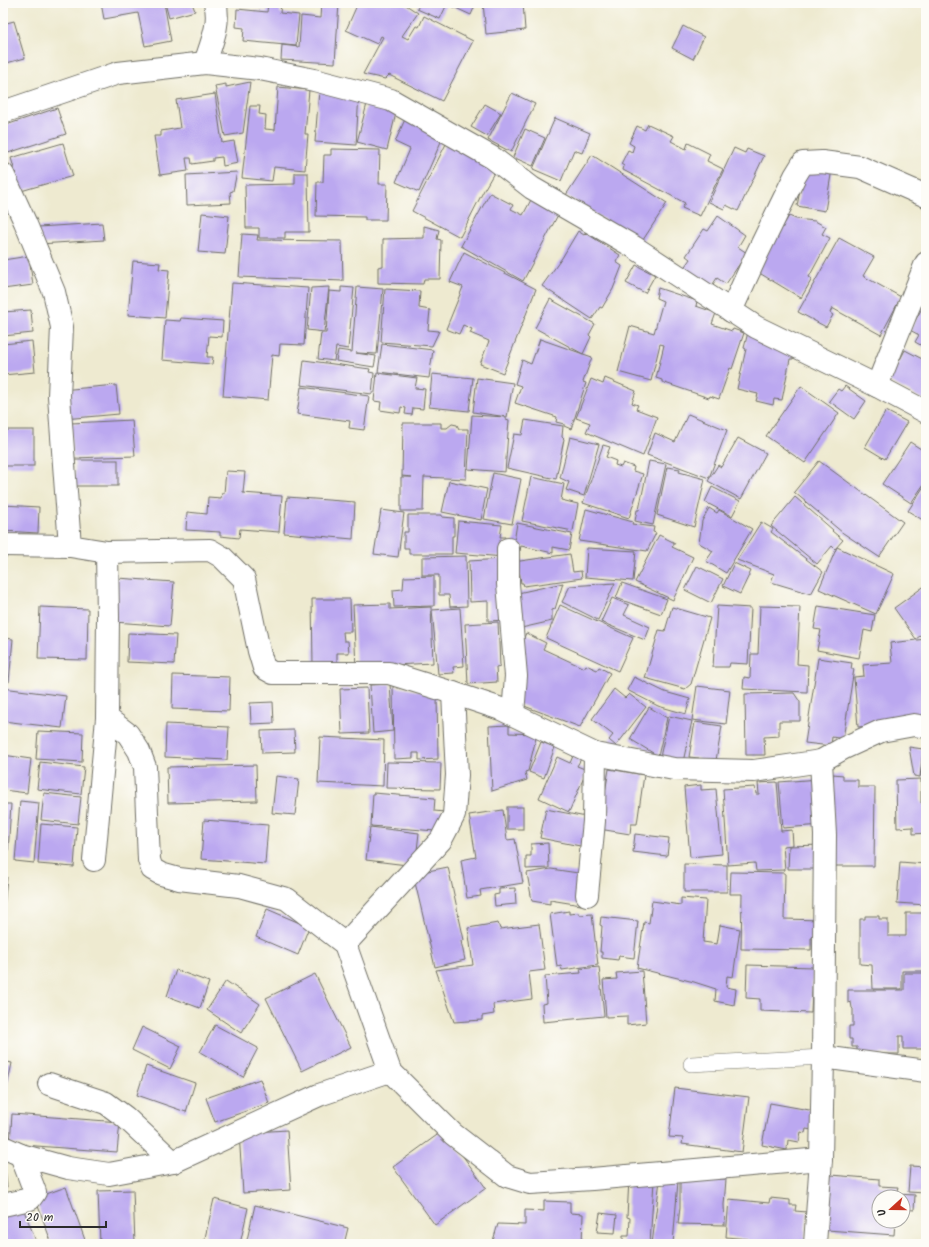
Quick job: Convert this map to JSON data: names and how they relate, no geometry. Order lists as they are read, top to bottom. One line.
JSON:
{"scale_bar":"20 m","north":"left"}
